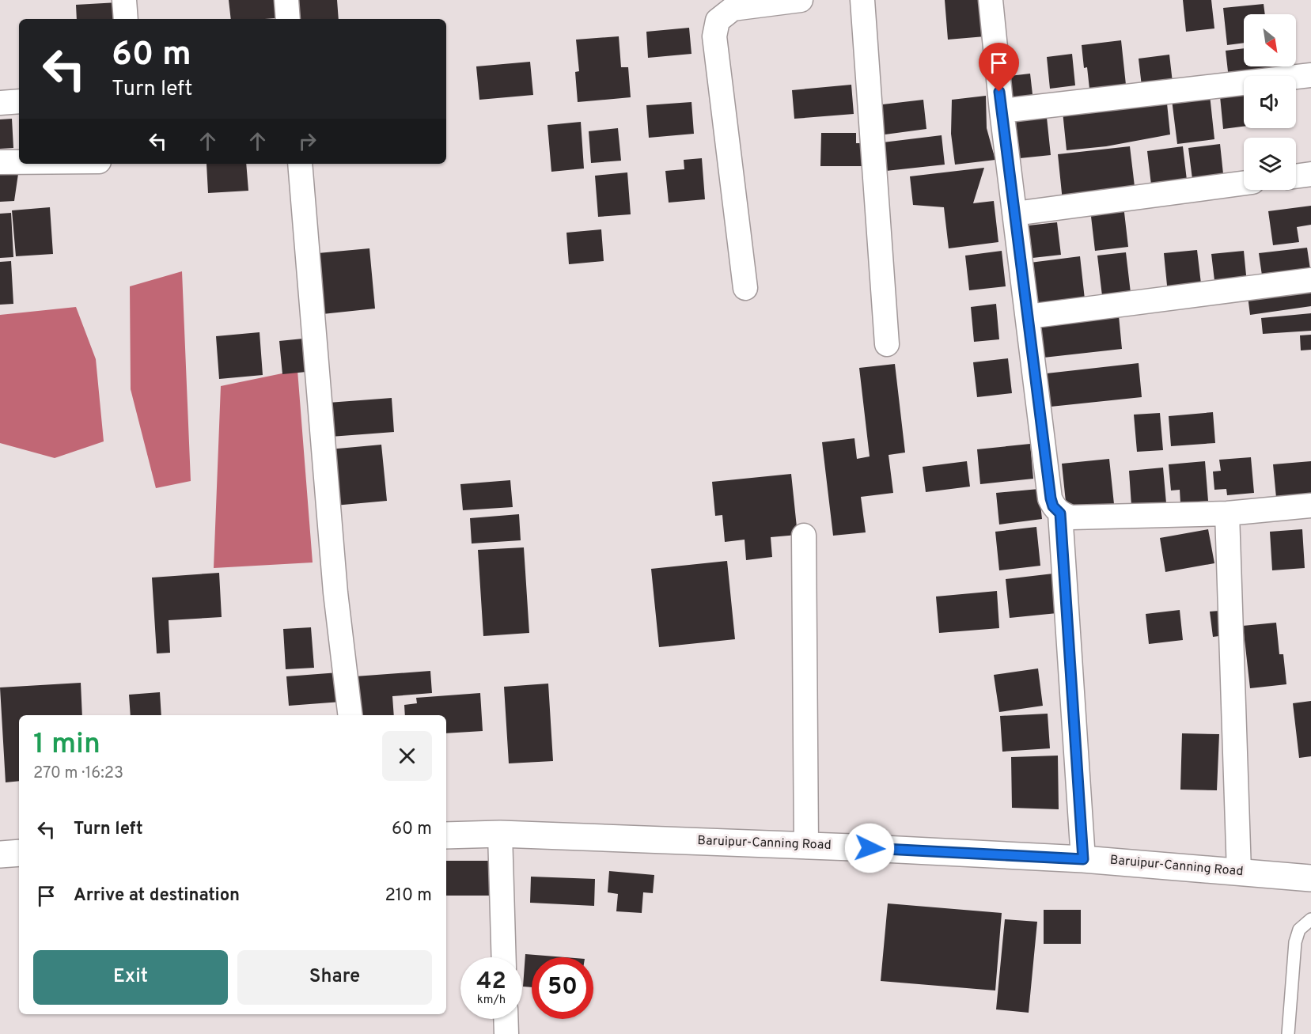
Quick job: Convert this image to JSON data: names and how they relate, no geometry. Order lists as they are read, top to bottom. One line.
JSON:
{"streets":{"main road":["Baruipur-Canning Road"]},"north":"bottom right","page":{"turn":["60 m","Turn left"],"heading":["1 min","270 m · 16:23"],"list":[{"name":"Turn left","value":"60 m"},{"name":"Arrive at destination","value":"210 m"}],"buttons":["Exit","Share"],"speed":"42 km/h","limit":"50"}}
